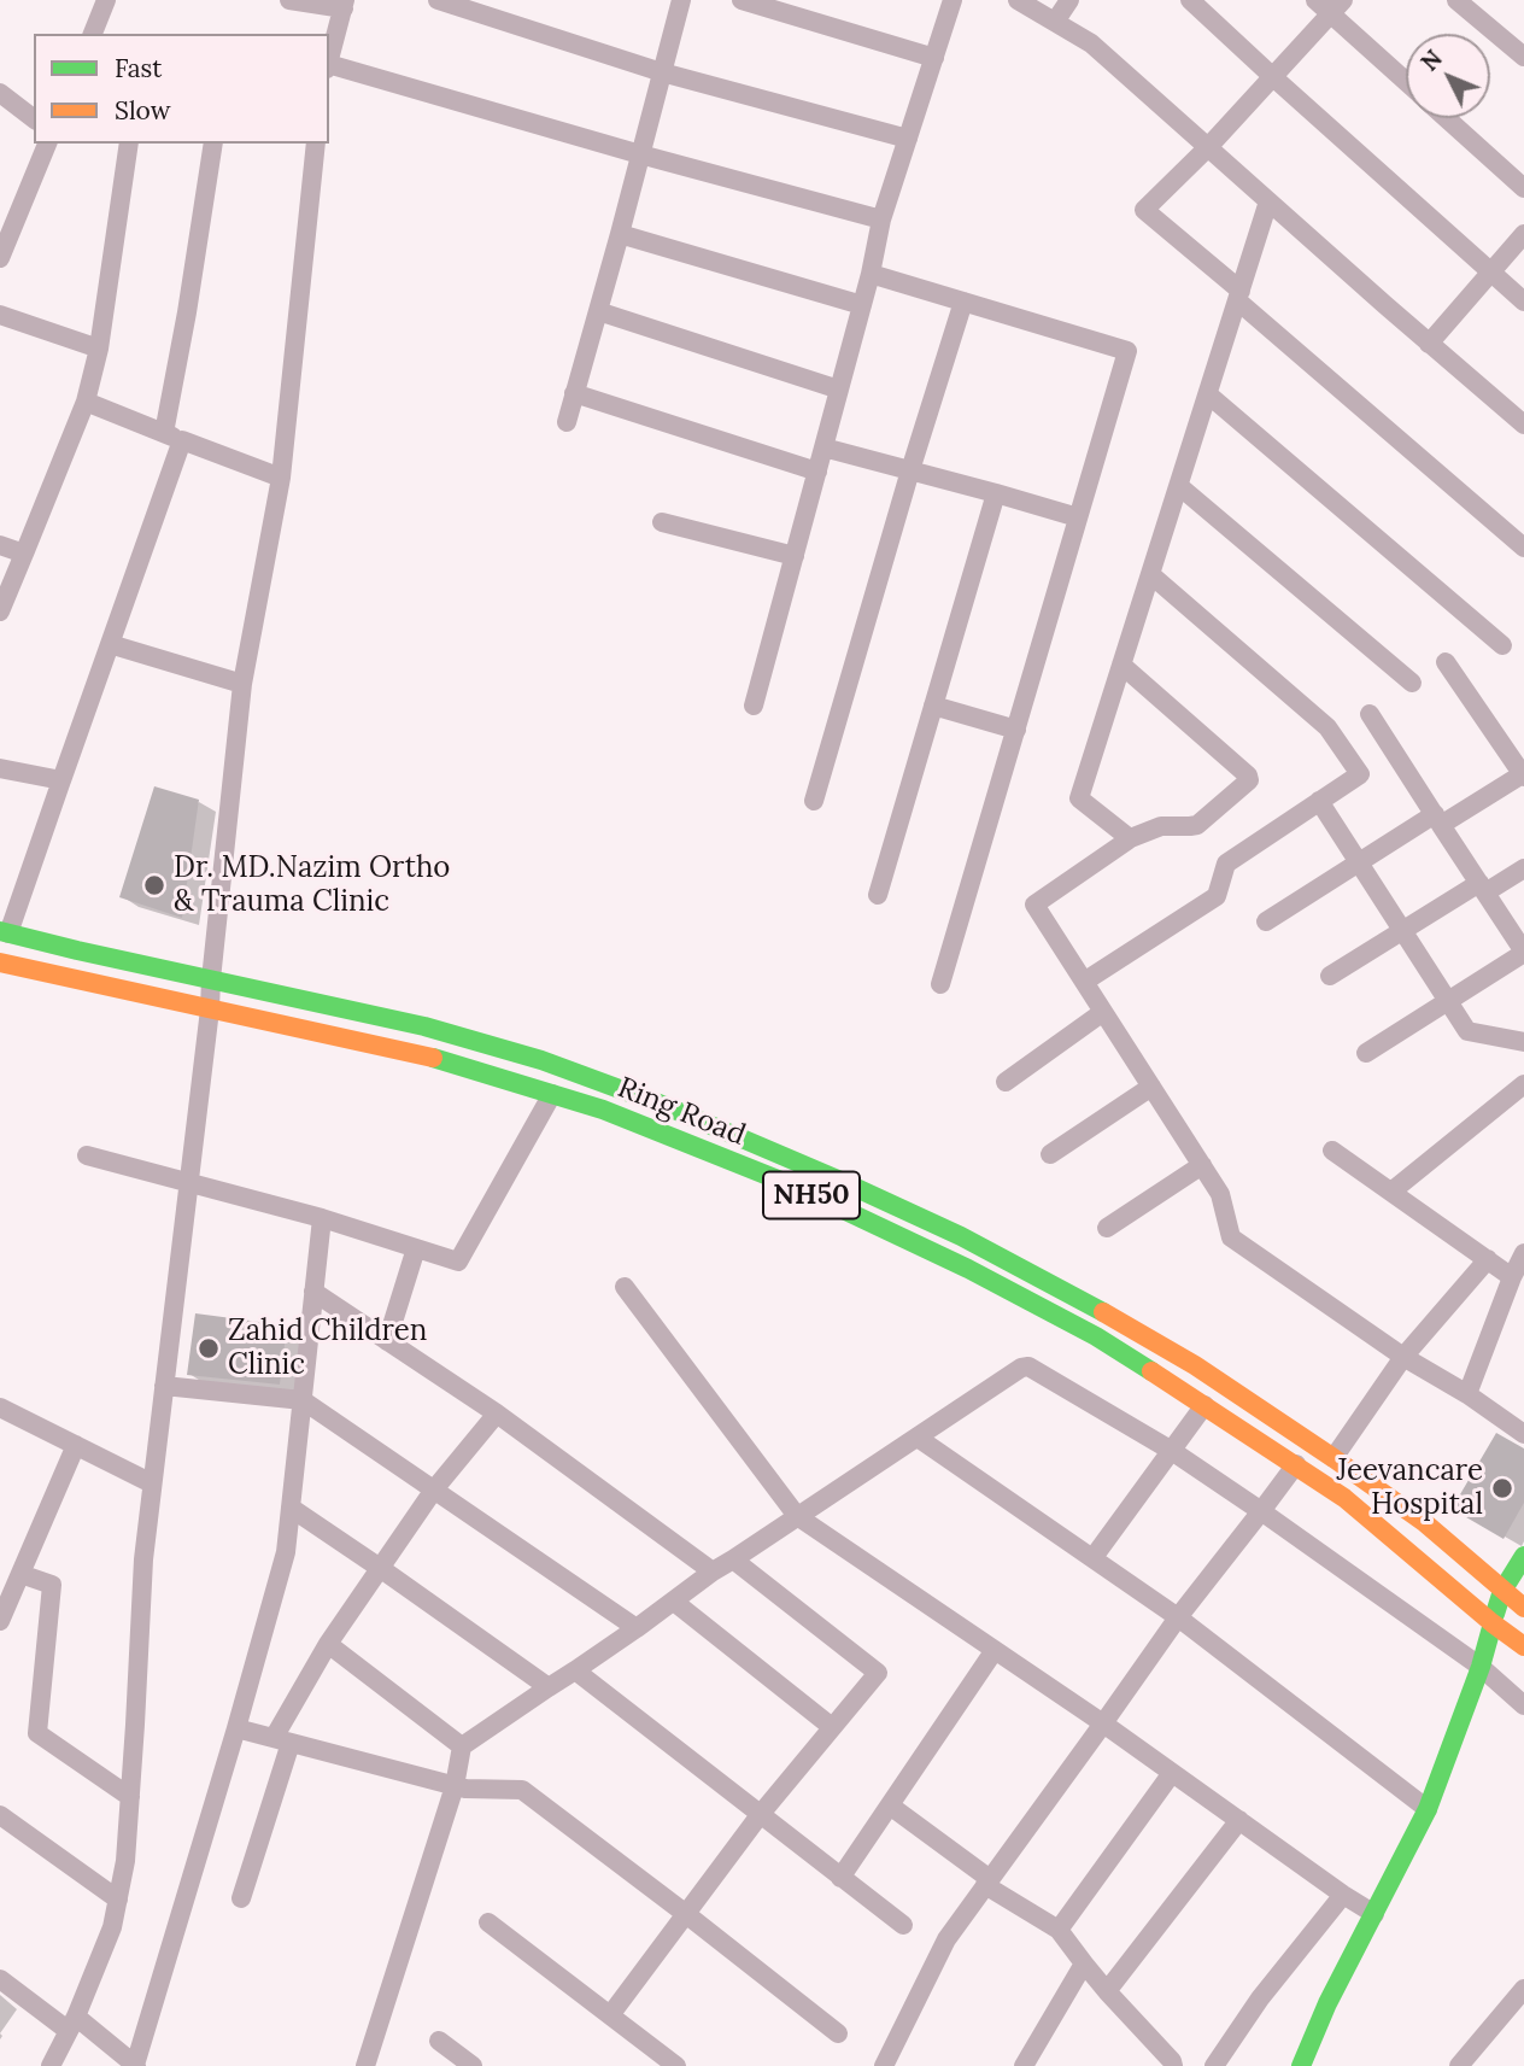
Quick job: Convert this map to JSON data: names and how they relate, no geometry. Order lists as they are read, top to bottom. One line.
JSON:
{"streets":{"main road":["Ring Road","NH50"]},"places":["Dr. MD.Nazim Ortho & Trauma Clinic","Zahid Children Clinic","Jeevancare Hospital"],"legend":["Fast","Slow"],"north":"top left"}
